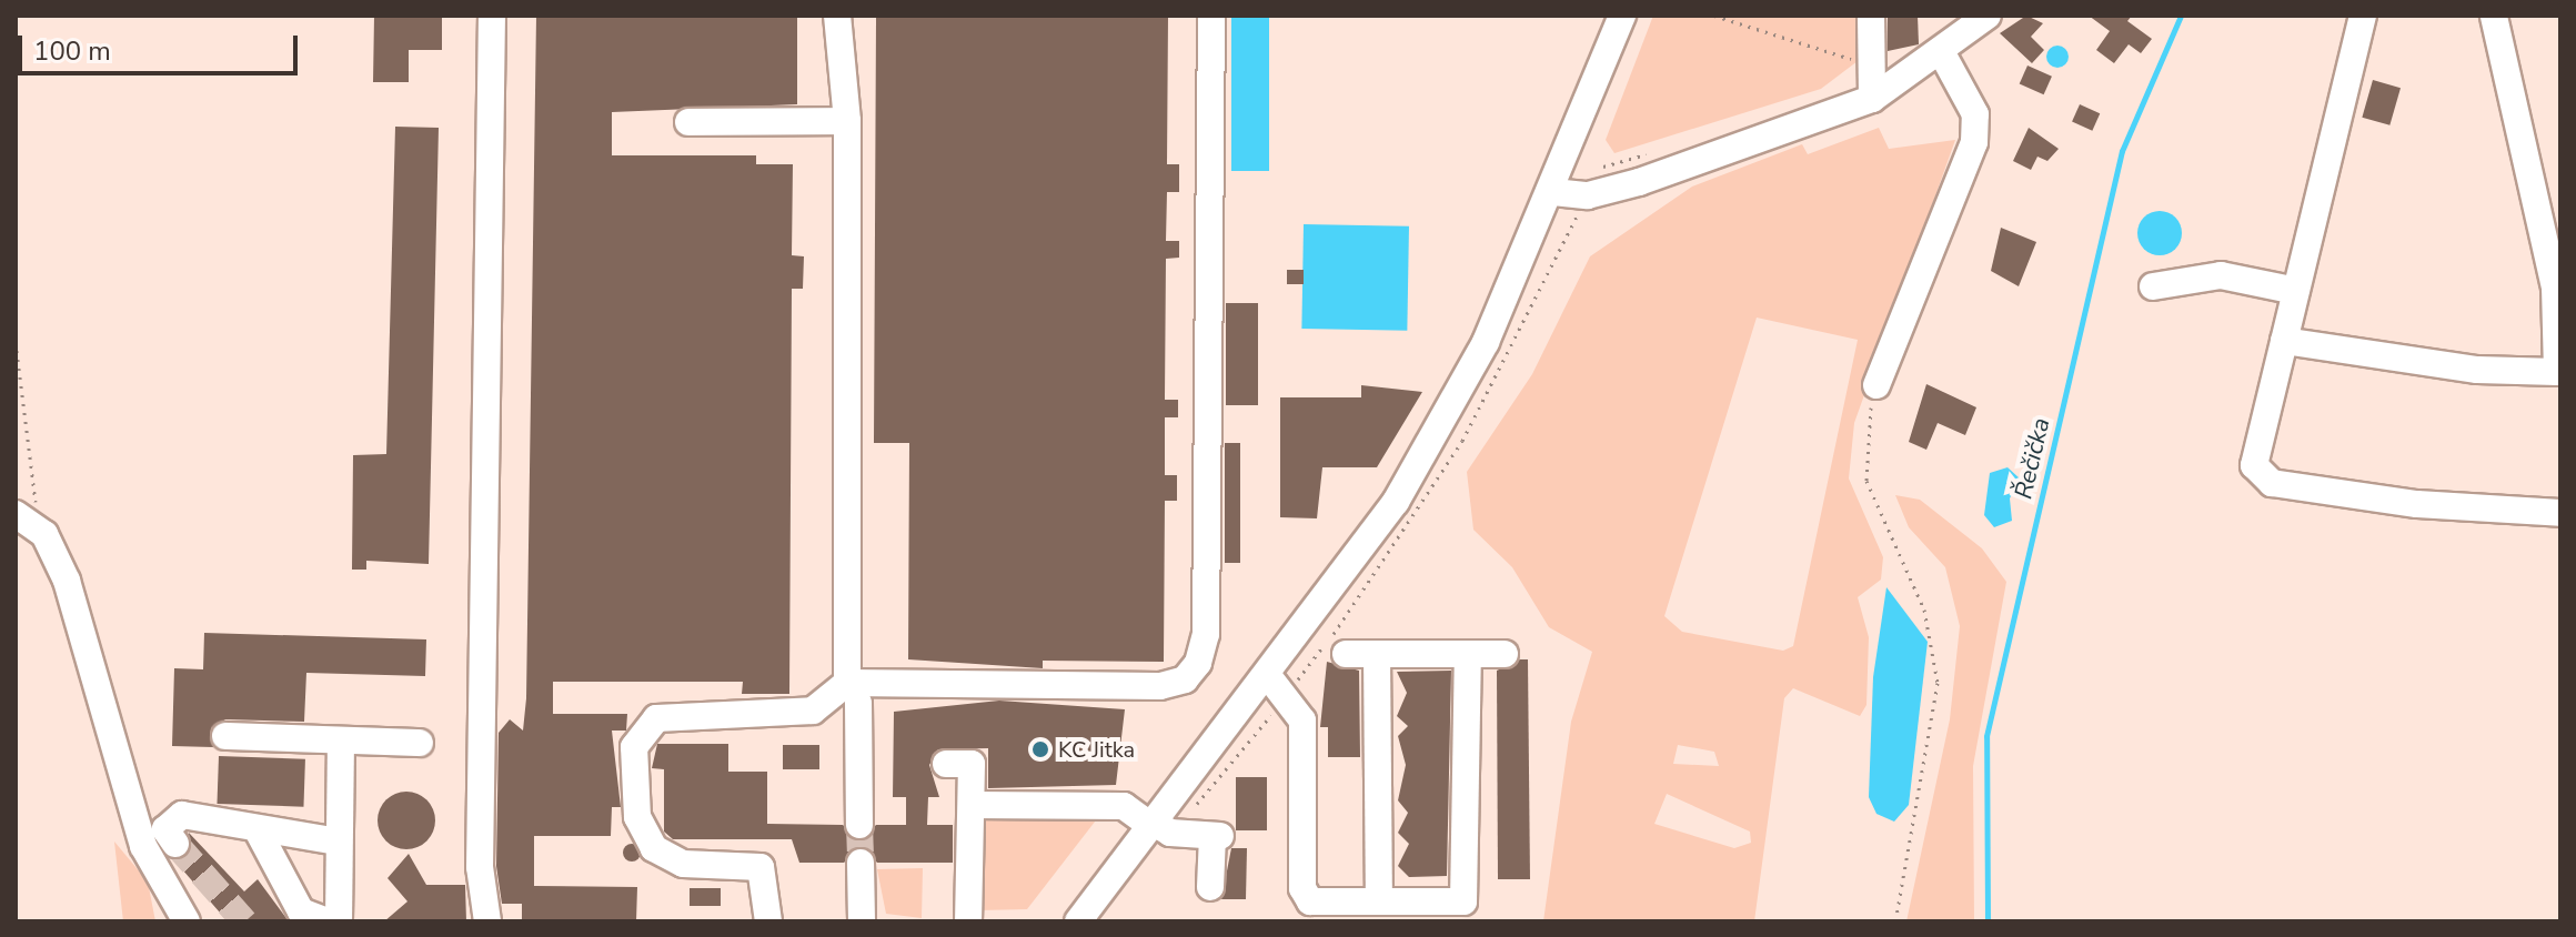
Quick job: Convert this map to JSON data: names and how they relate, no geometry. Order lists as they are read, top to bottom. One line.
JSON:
{"water":["Řečička"],"places":["KC Jitka"],"scale_bar":"100 m"}
